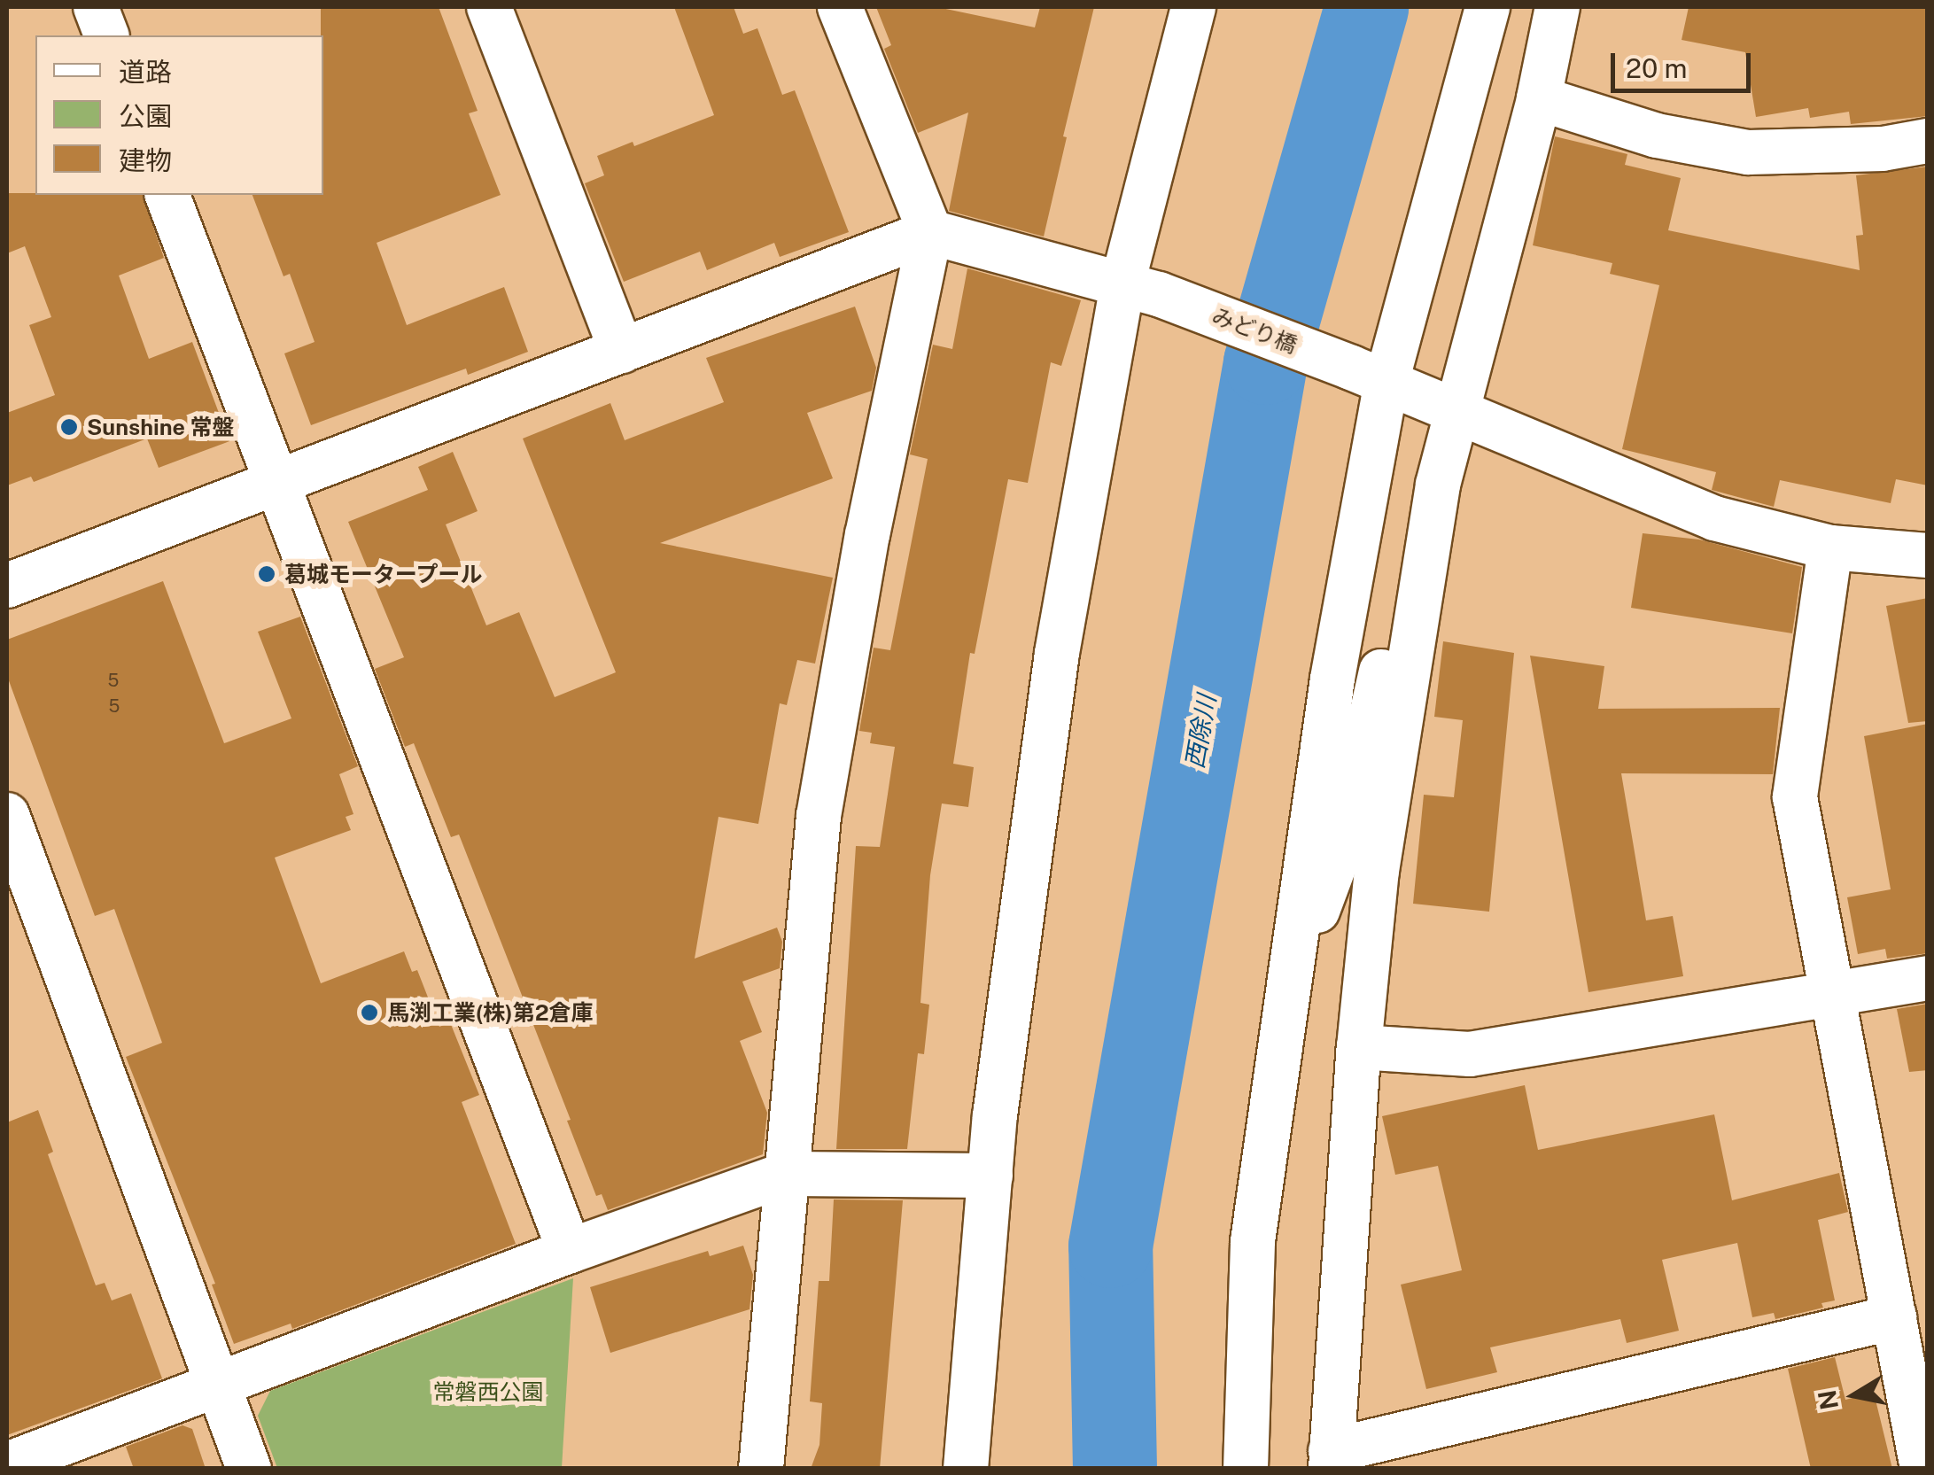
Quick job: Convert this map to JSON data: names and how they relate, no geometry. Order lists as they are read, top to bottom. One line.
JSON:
{"streets":{"street":["みどり橋"]},"water":["西除川"],"parks":["常磐西公園"],"places":["Sunshine 常盤","葛城モータープール","馬渕工業(株)第2倉庫"],"house_numbers":["5","5"],"legend":["道路","公園","建物"],"scale_bar":"20 m","north":"left"}
